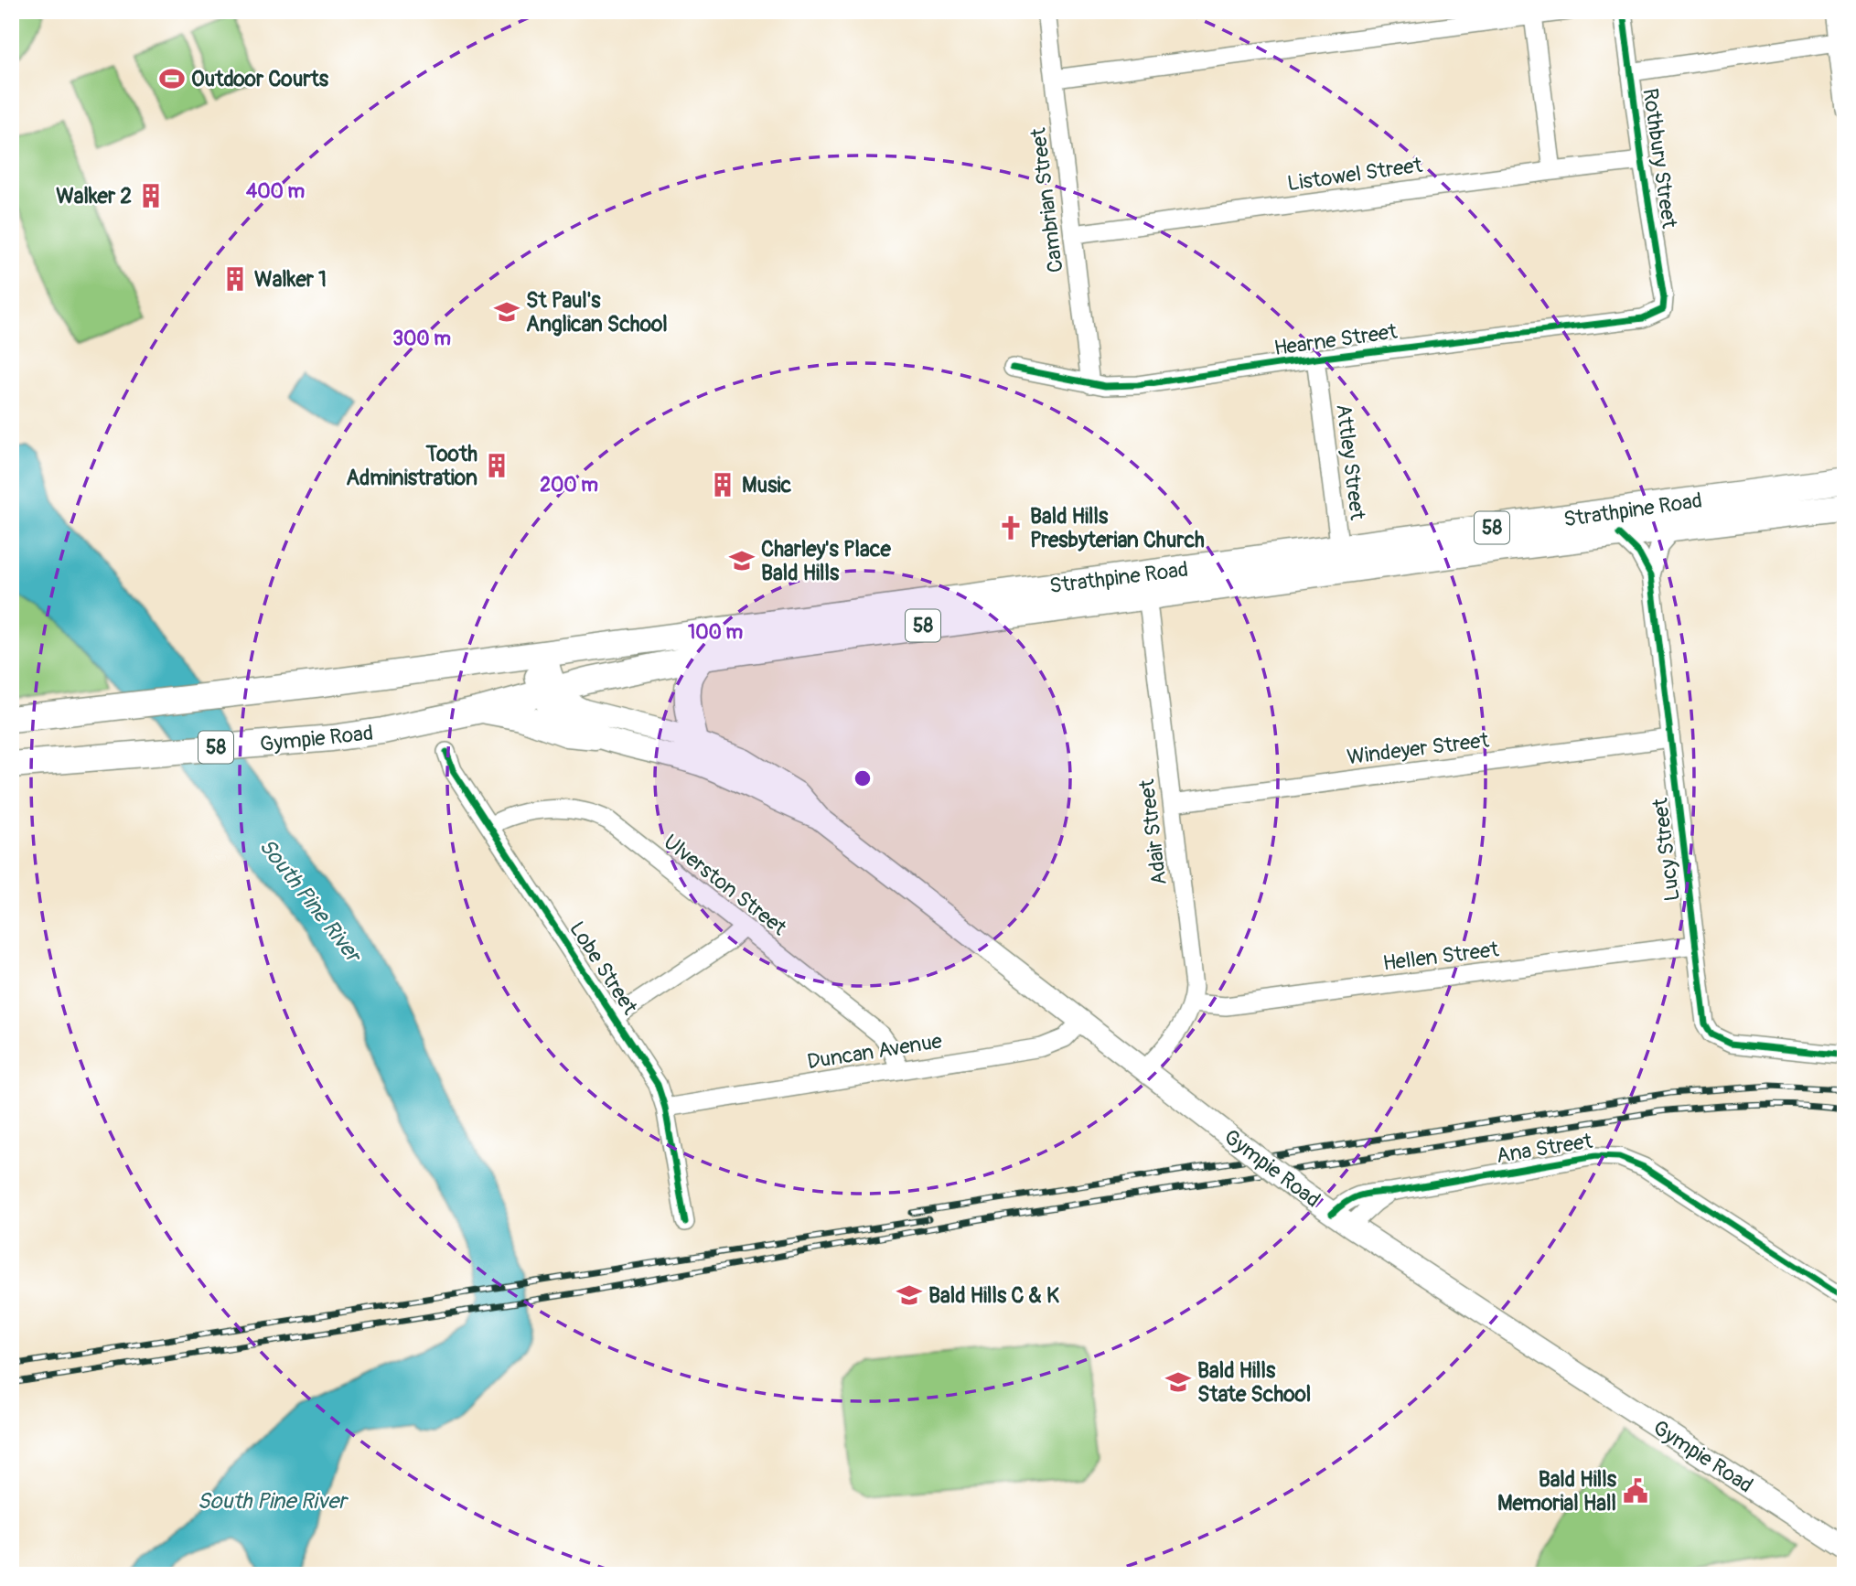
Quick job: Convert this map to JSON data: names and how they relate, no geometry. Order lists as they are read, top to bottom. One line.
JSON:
{"streets":{"highway":["Strathpine Road","58","Gympie Road"],"street":["Rothbury Street","Listowel Street","Cambrian Street","Hearne Street","Attley Street","Windeyer Street","Adair Street","Lucy Street","Ulverston Street","Hellen Street","Lobe Street","Duncan Avenue","Ana Street"]},"crossings":[["Rothbury Street","Listowel Street"],["Rothbury Street","Hearne Street"],["Listowel Street","Cambrian Street"],["Cambrian Street","Hearne Street"],["Hearne Street","Attley Street"],["Attley Street","Strathpine Road"],["Strathpine Road","58"],["Strathpine Road","Gympie Road"],["Strathpine Road","Adair Street"],["Strathpine Road","Lucy Street"],["58","Gympie Road"],["Gympie Road","Adair Street"],["Gympie Road","Duncan Avenue"],["Gympie Road","Ana Street"],["Windeyer Street","Adair Street"],["Windeyer Street","Lucy Street"],["Adair Street","Hellen Street"],["Lucy Street","Hellen Street"],["Ulverston Street","Lobe Street"],["Ulverston Street","Duncan Avenue"],["Lobe Street","Duncan Avenue"]],"water":["South Pine River"],"places":{"sports":["Outdoor Courts"],"building":["Walker 2","Walker 1","Tooth Administration","Music"],"school or university":["St Paul's Anglican School","Charley's Place Bald Hills","Bald Hills C & K","Bald Hills State School"],"church":["Bald Hills Presbyterian Church"],"public building":["Bald Hills Memorial Hall"]},"rings":["400 m","300 m","200 m","100 m"]}
